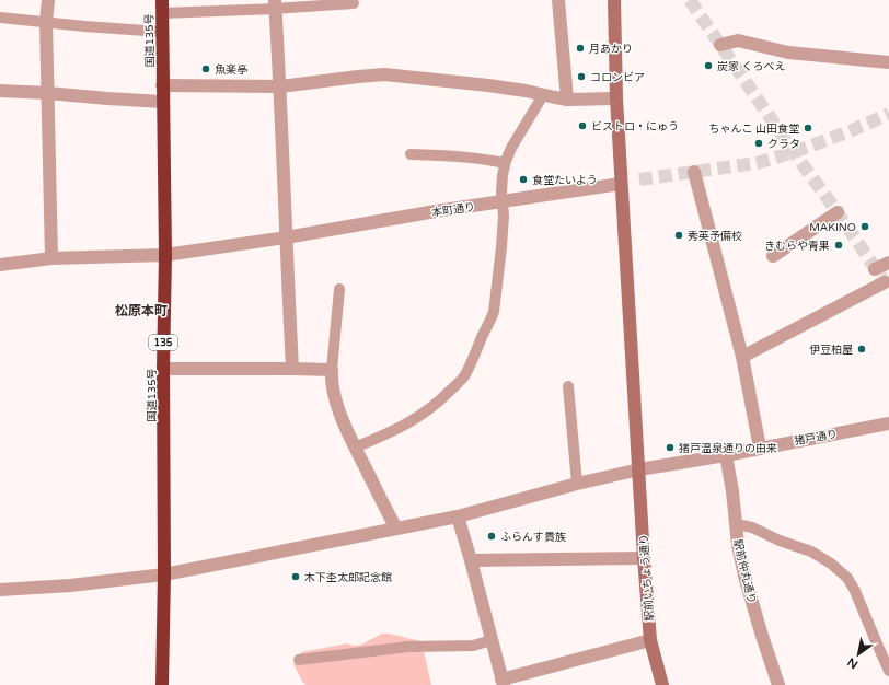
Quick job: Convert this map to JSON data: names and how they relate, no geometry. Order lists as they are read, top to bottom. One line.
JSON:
{"streets":{"highway":["国道135号","135"],"street":["本町通り","猪戸通り","駅前仲丸通り","駅前いちょう通り"]},"crossings":[["国道135号","本町通り"],["国道135号","猪戸通り"],["本町通り","駅前いちょう通り"],["猪戸通り","駅前仲丸通り"],["猪戸通り","駅前いちょう通り"]],"districts":["松原本町"],"places":["月あかり","炭家 くろべえ","魚楽亭","コロンビア","ビストロ・にゅう","ちゃんこ 山田食堂","クラタ","食堂たいよう","MAKINO","秀英予備校","きむらや青果","伊豆柏屋","猪戸温泉通りの由来","ふらんす貴族","木下杢太郎記念館"],"north":"bottom left"}
